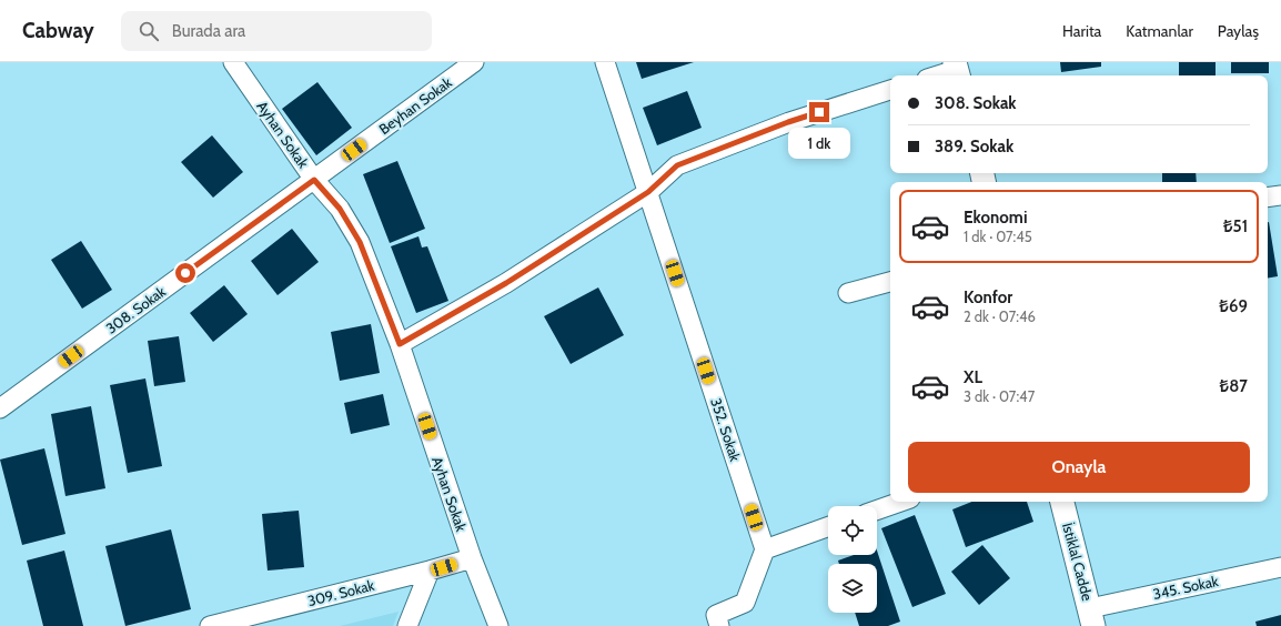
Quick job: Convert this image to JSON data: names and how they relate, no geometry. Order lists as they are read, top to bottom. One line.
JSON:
{"streets":{"street":["Beyhan Sokak","Ayhan Sokak","308. Sokak","352. Sokak","İstiklal Cadde","345. Sokak","309. Sokak"]},"crossings":[["Beyhan Sokak","Ayhan Sokak"],["Beyhan Sokak","308. Sokak"],["Ayhan Sokak","308. Sokak"],["Ayhan Sokak","309. Sokak"],["İstiklal Cadde","345. Sokak"]],"page":{"header":"Cabway","search":"Burada ara","nav":["Harita","Katmanlar","Paylaş"],"banner":["308. Sokak","389. Sokak"],"bubble":"1 dk","list":[{"name":"Ekonomi","note":"1 dk · 07:45","value":"₺51"},{"name":"Konfor","note":"2 dk · 07:46","value":"₺69"},{"name":"XL","note":"3 dk · 07:47","value":"₺87"}],"buttons":"Onayla"}}
